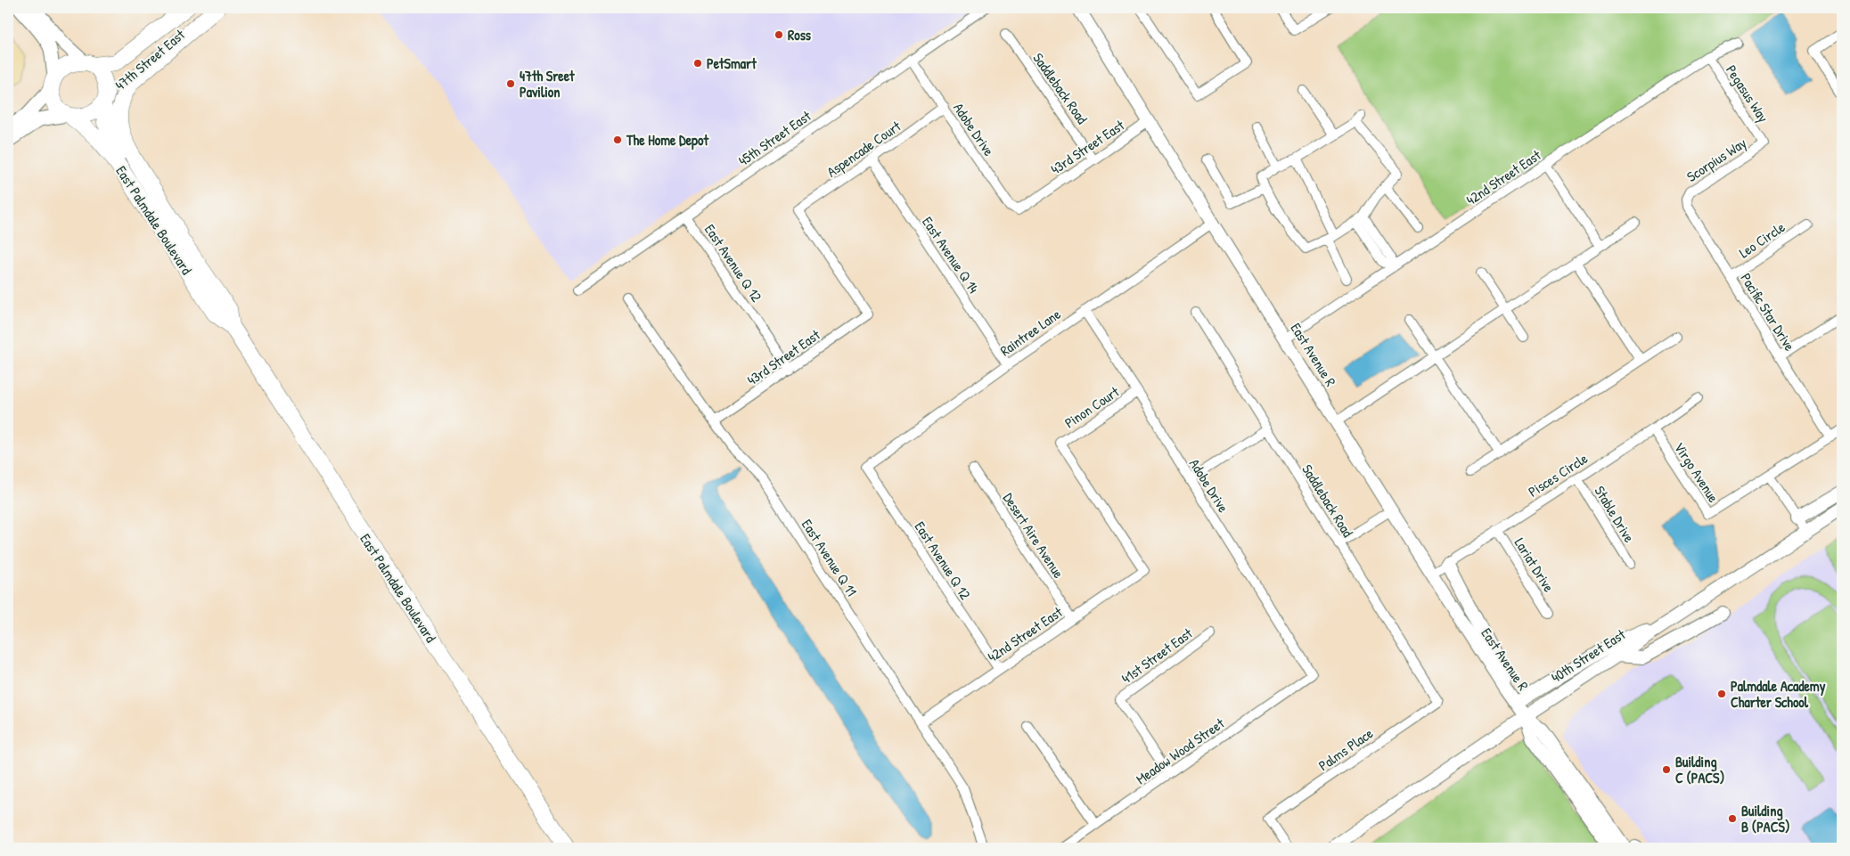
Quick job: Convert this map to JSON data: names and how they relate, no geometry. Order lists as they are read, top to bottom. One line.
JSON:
{"streets":{"highway":["47th Street East","East Palmdale Boulevard"],"main road":["East Avenue R","40th Street East"],"street":["Saddleback Road","Pegasus Way","Adobe Drive","45th Street East","43rd Street East","Aspencade Court","Scorpius Way","42nd Street East","Leo Circle","East Avenue Q 14","East Avenue Q 12","Pacific Star Drive","Raintree Lane","Pinon Court","Virgo Avenue","Pisces Circle","Stable Drive","Desert Aire Avenue","East Avenue Q 11","Lariat Drive","41st Street East","Palms Place","Meadow Wood Street"]},"crossings":[["47th Street East","East Palmdale Boulevard"],["Saddleback Road","43rd Street East"],["Saddleback Road","Palms Place"],["Pegasus Way","Scorpius Way"],["Pegasus Way","42nd Street East"],["Adobe Drive","45th Street East"],["Adobe Drive","43rd Street East"],["Adobe Drive","Aspencade Court"],["Adobe Drive","Raintree Lane"],["Adobe Drive","Pinon Court"],["Adobe Drive","Meadow Wood Street"],["45th Street East","East Avenue Q 12"],["43rd Street East","Aspencade Court"],["43rd Street East","East Avenue Q 12"],["43rd Street East","East Avenue R"],["43rd Street East","East Avenue Q 11"],["Aspencade Court","East Avenue Q 14"],["Scorpius Way","Pacific Star Drive"],["42nd Street East","East Avenue Q 12"],["42nd Street East","East Avenue R"],["42nd Street East","Pinon Court"],["42nd Street East","Desert Aire Avenue"],["42nd Street East","East Avenue Q 11"],["Leo Circle","Pacific Star Drive"],["East Avenue Q 14","Raintree Lane"],["East Avenue Q 12","Raintree Lane"],["Raintree Lane","East Avenue R"],["East Avenue R","Pisces Circle"],["East Avenue R","40th Street East"],["Virgo Avenue","Pisces Circle"],["Pisces Circle","Stable Drive"],["Pisces Circle","Lariat Drive"],["41st Street East","Meadow Wood Street"]],"places":["Ross","PetSmart","47th Sreet Pavilion","The Home Depot","Palmdale Academy Charter School","Building C (PACS)","Building B (PACS)"]}
